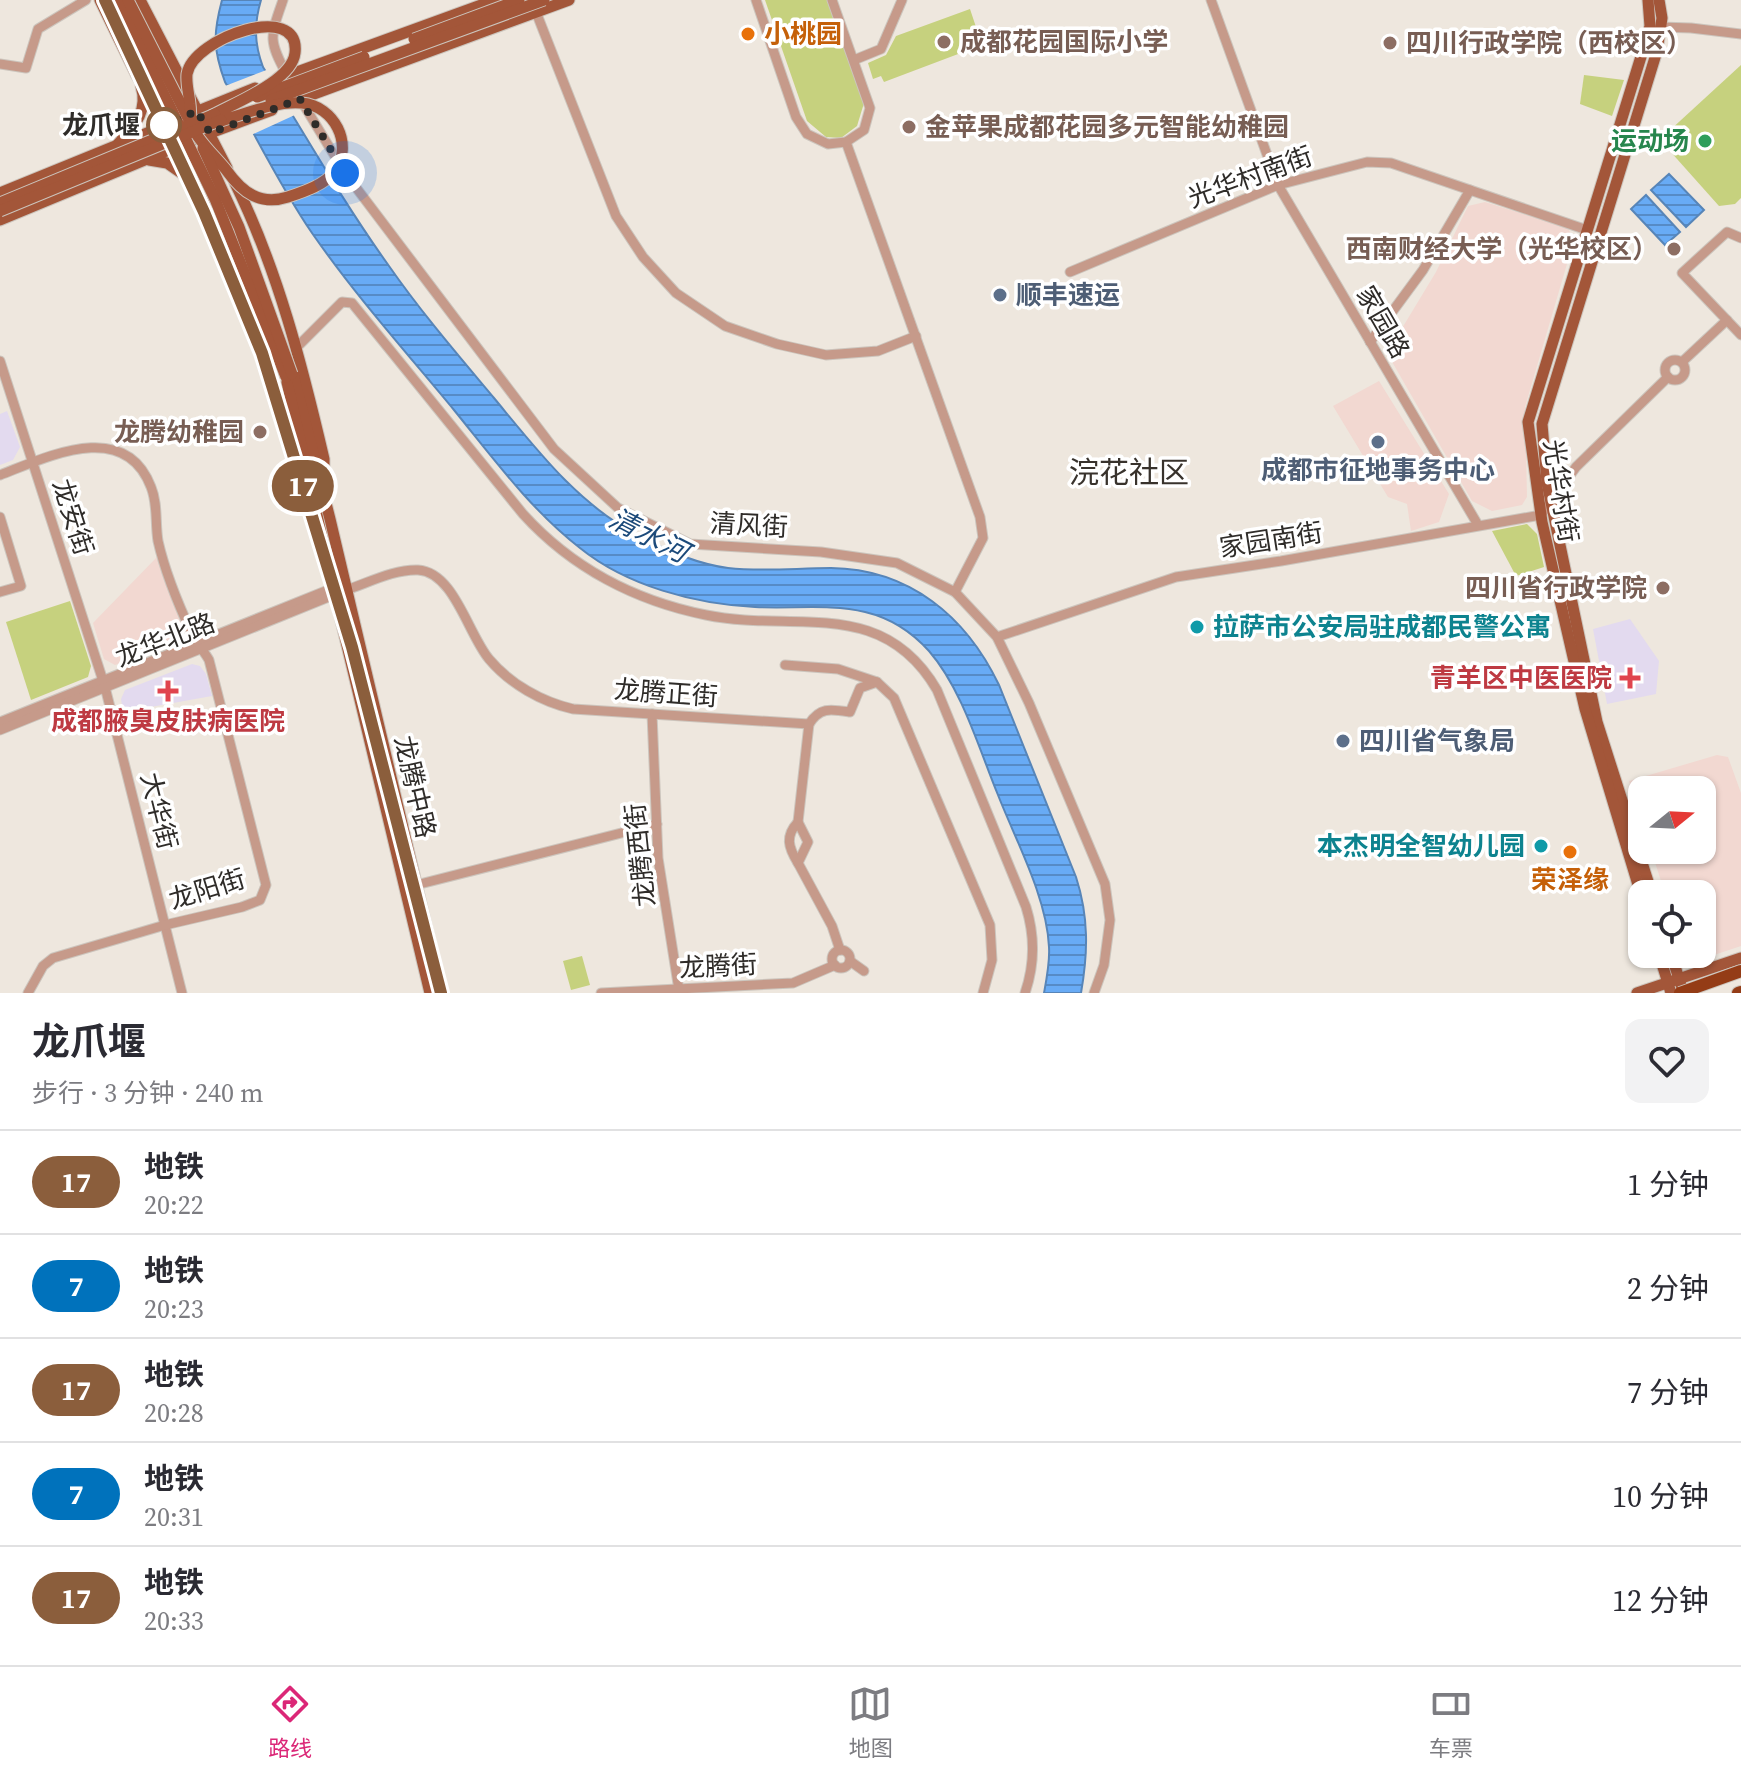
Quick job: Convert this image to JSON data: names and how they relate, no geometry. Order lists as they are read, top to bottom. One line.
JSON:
{"streets":{"main road":["光华村街","龙腾中路"],"street":["光华村南街","家园路","龙安街","清风街","家园南街","龙华北路","龙腾正街","大华街","龙腾西街","龙阳街","龙腾街"]},"crossings":[["光华村南街","家园路"],["光华村南街","光华村街"],["家园路","家园南街"],["光华村街","家园南街"],["龙安街","龙华北路"],["龙安街","大华街"],["清风街","家园南街"],["龙华北路","龙腾正街"],["龙华北路","龙腾中路"],["龙华北路","大华街"],["龙华北路","龙阳街"],["龙腾正街","龙腾中路"],["龙腾正街","龙腾西街"],["大华街","龙阳街"],["龙腾西街","龙腾街"]],"districts":["浣花社区"],"water":["清水河"],"places":{"other":["小桃园","成都花园国际小学","四川行政学院（西校区）","龙爪堰","金苹果成都花园多元智能幼稚园","运动场","西南财经大学（光华校区）","顺丰速运","龙腾幼稚园","成都市征地事务中心","四川省行政学院","拉萨市公安局驻成都民警公寓","四川省气象局","本杰明全智幼儿园","荣泽缘"],"health":["青羊区中医医院","成都腋臭皮肤病医院"]},"lines":["metro line 17"],"north":"right","page":{"on_map":"17","heading":["龙爪堰","步行 · 3 分钟 · 240 m"],"list":[{"mark":"17","name":"地铁","note":"20:22","value":"1 分钟"},{"mark":"7","name":"地铁","note":"20:23","value":"2 分钟"},{"mark":"17","name":"地铁","note":"20:28","value":"7 分钟"},{"mark":"7","name":"地铁","note":"20:31","value":"10 分钟"},{"mark":"17","name":"地铁","note":"20:33","value":"12 分钟"}],"tabs":["路线","地图","车票"]}}
